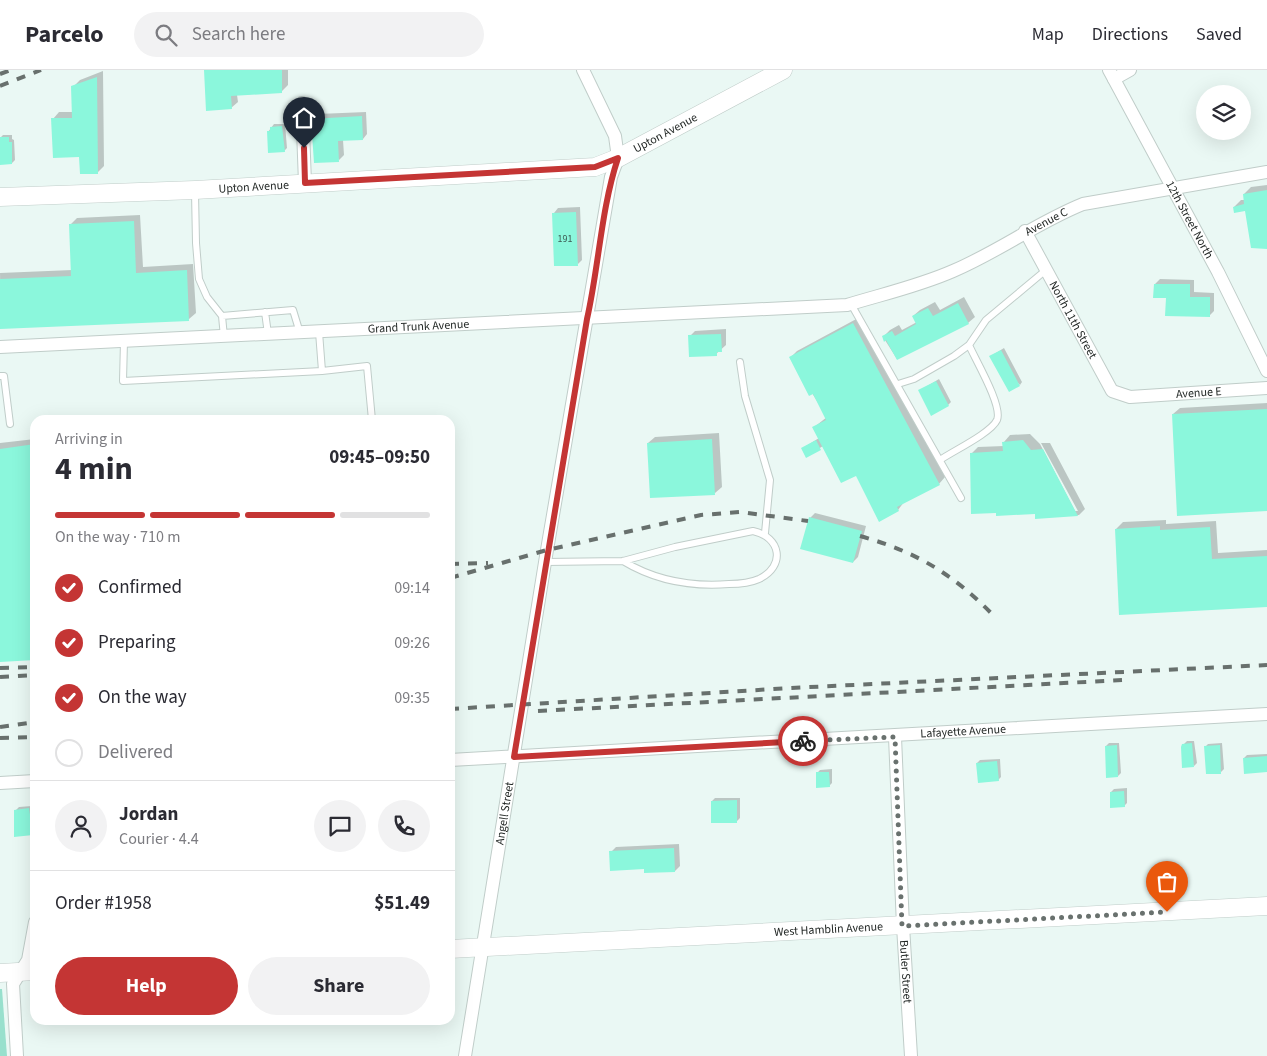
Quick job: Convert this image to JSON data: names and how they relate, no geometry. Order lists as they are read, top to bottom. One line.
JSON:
{"streets":{"street":["Upton Avenue","12th Street North","Avenue C","North 11th Street","Grand Trunk Avenue","Avenue E","Lafayette Avenue","Angell Street","West Hamblin Avenue","Butler Street"]},"crossings":[["Upton Avenue","Angell Street"],["12th Street North","Avenue C"],["Avenue C","North 11th Street"],["Avenue C","Grand Trunk Avenue"],["North 11th Street","Avenue E"],["Grand Trunk Avenue","Angell Street"],["Lafayette Avenue","Angell Street"],["Lafayette Avenue","Butler Street"],["Angell Street","West Hamblin Avenue"],["West Hamblin Avenue","Butler Street"]],"house_numbers":["191"],"page":{"header":"Parcelo","search":"Search here","nav":["Map","Directions","Saved"],"heading":["4 min","Arriving in","09:45–09:50"],"panel":["Jordan","Courier · 4.4","Order #1958","$51.49"],"bar":"On the way · 710 m","list":[["Confirmed","09:14"],["Preparing","09:26"],["On the way","09:35"],"Delivered"],"buttons":["Help","Share"]}}
